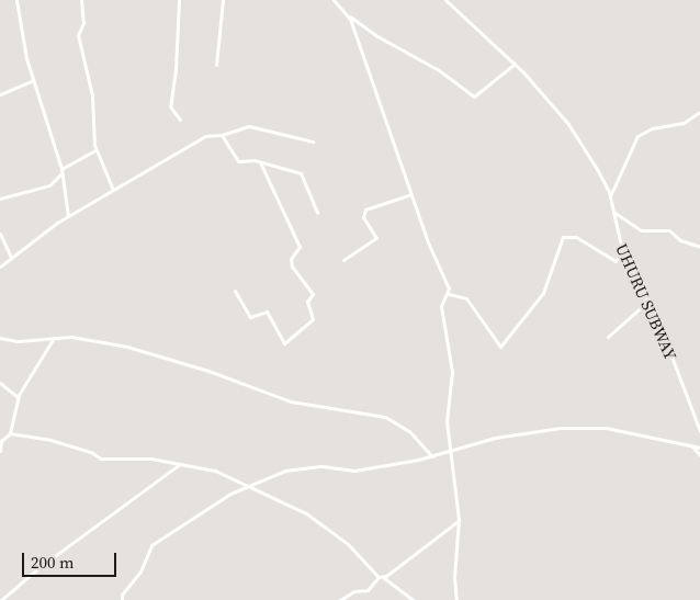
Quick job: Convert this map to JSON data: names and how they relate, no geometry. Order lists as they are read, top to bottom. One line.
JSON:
{"streets":{"street":["UHURU SUBWAY"]},"scale_bar":"200 m"}
